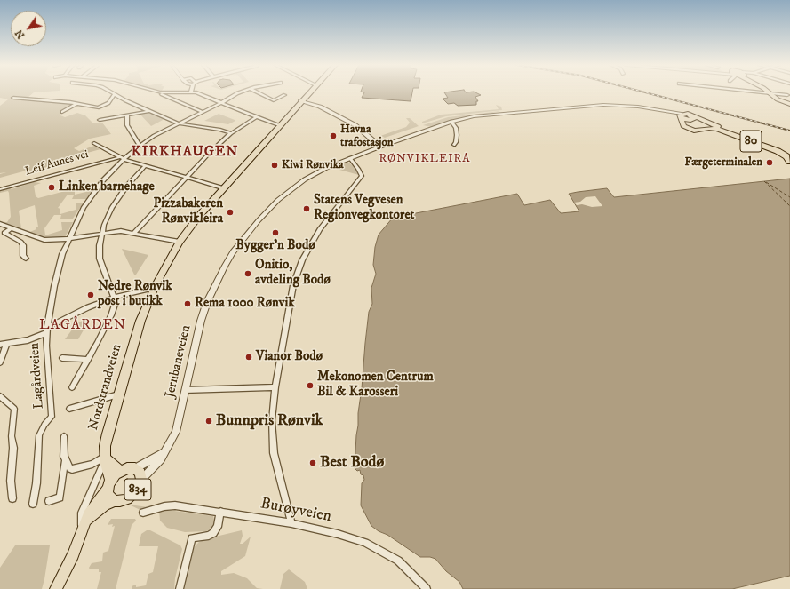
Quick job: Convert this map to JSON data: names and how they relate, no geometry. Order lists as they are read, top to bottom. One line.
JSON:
{"streets":{"highway":["80","Jernbaneveien"],"main road":["Nordstrandveien","834"],"street":["Leif Aunes vei","Lagårdveien","Burøyveien"]},"crossings":[["Leif Aunes vei","Lagårdveien"],["Jernbaneveien","Nordstrandveien"],["Jernbaneveien","834"],["Nordstrandveien","834"]],"districts":["KIRKHAUGEN","RØNVIKLEIRA","LAGÅRDEN"],"places":["Havna trafostasjon","Færgeterminalen","Kiwi Rønvika","Linken barnehage","Statens Vegvesen Regionvegkontoret","Pizzabakeren Rønvikleira","Bygger'n Bodø","Onitio, avdeling Bodø","Nedre Rønvik post i butikk","Rema 1000 Rønvik","Vianor Bodø","Mekonomen Centrum Bil & Karosseri","Bunnpris Rønvik","Best Bodø"],"north":"bottom left"}
